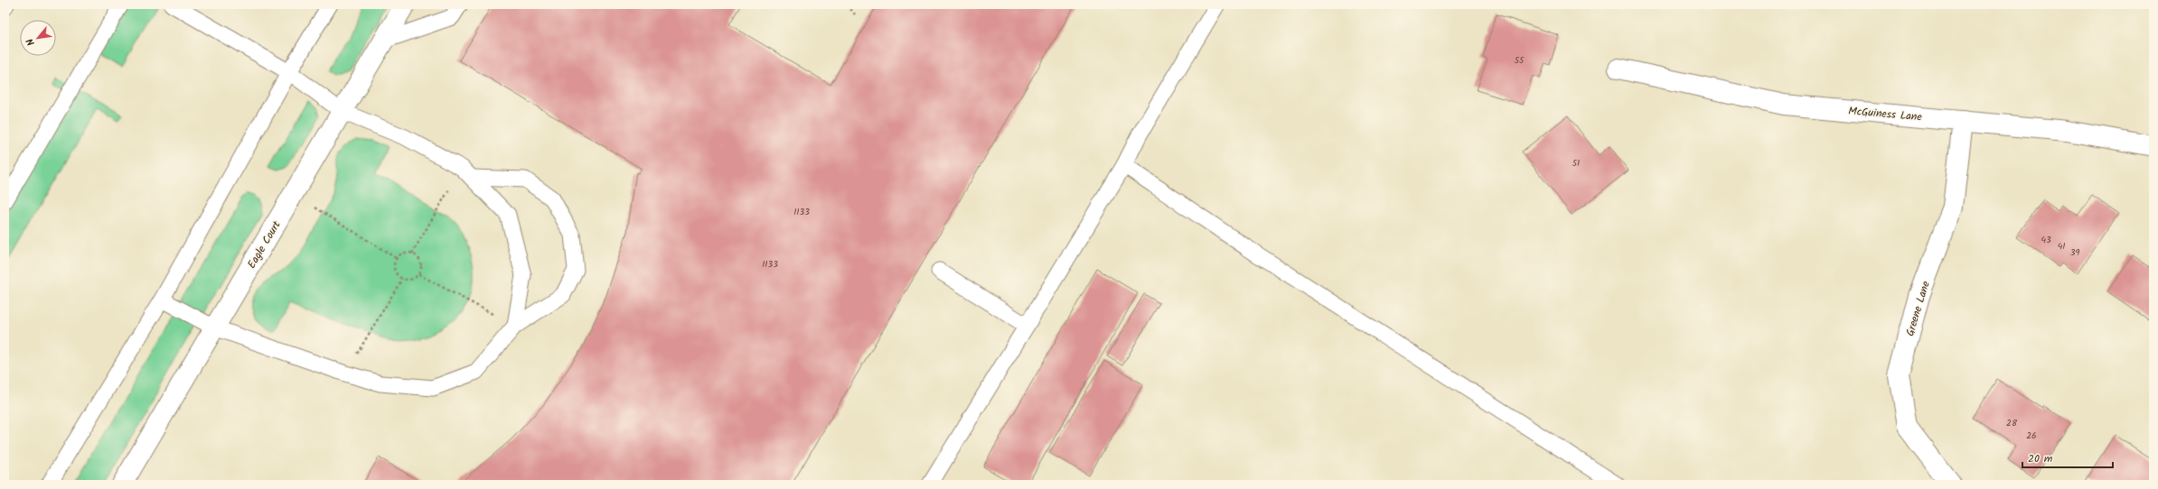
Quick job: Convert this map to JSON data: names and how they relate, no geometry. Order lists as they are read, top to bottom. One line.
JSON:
{"streets":{"street":["McGuiness Lane","Eagle Court","Greene Lane"]},"crossings":[["McGuiness Lane","Greene Lane"]],"house_numbers":["55","51","1133","43","41","39","1133","28","26"],"scale_bar":"20 m","north":"bottom left"}
